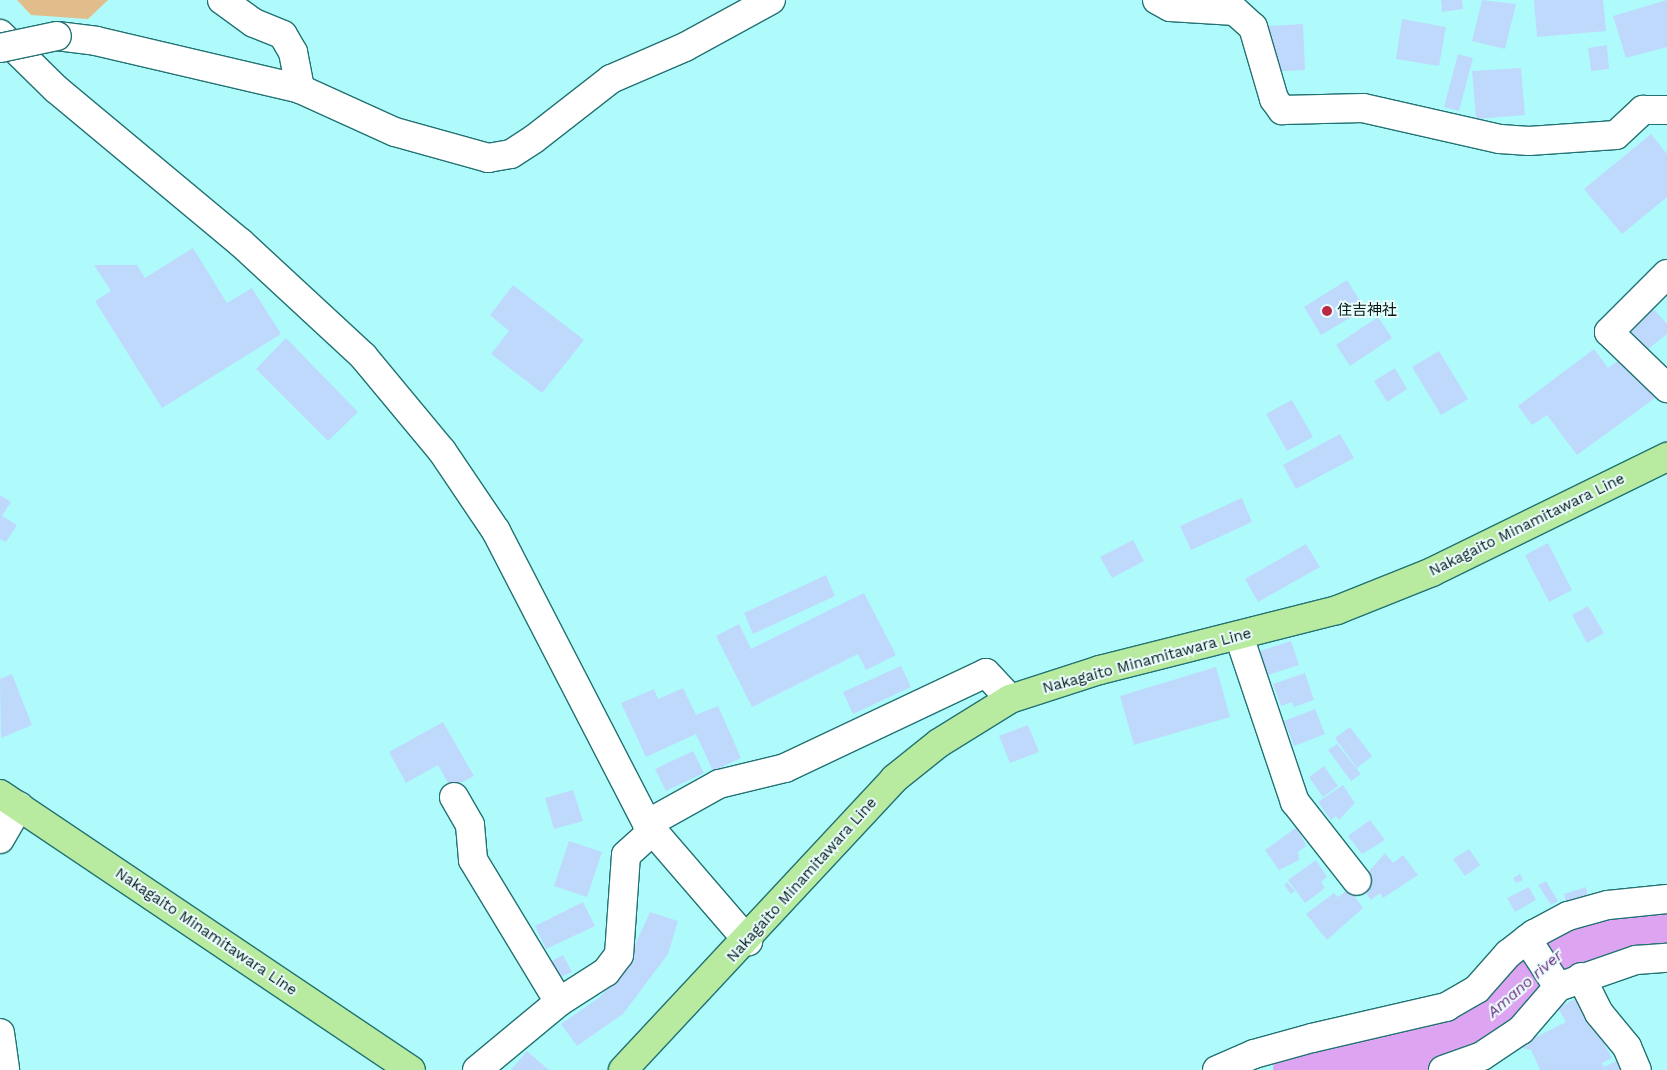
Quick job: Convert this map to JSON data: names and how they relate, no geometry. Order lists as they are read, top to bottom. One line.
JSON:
{"streets":{"main road":["Nakagaito Minamitawara Line"]},"water":["Amano river"],"places":["住吉神社"]}
